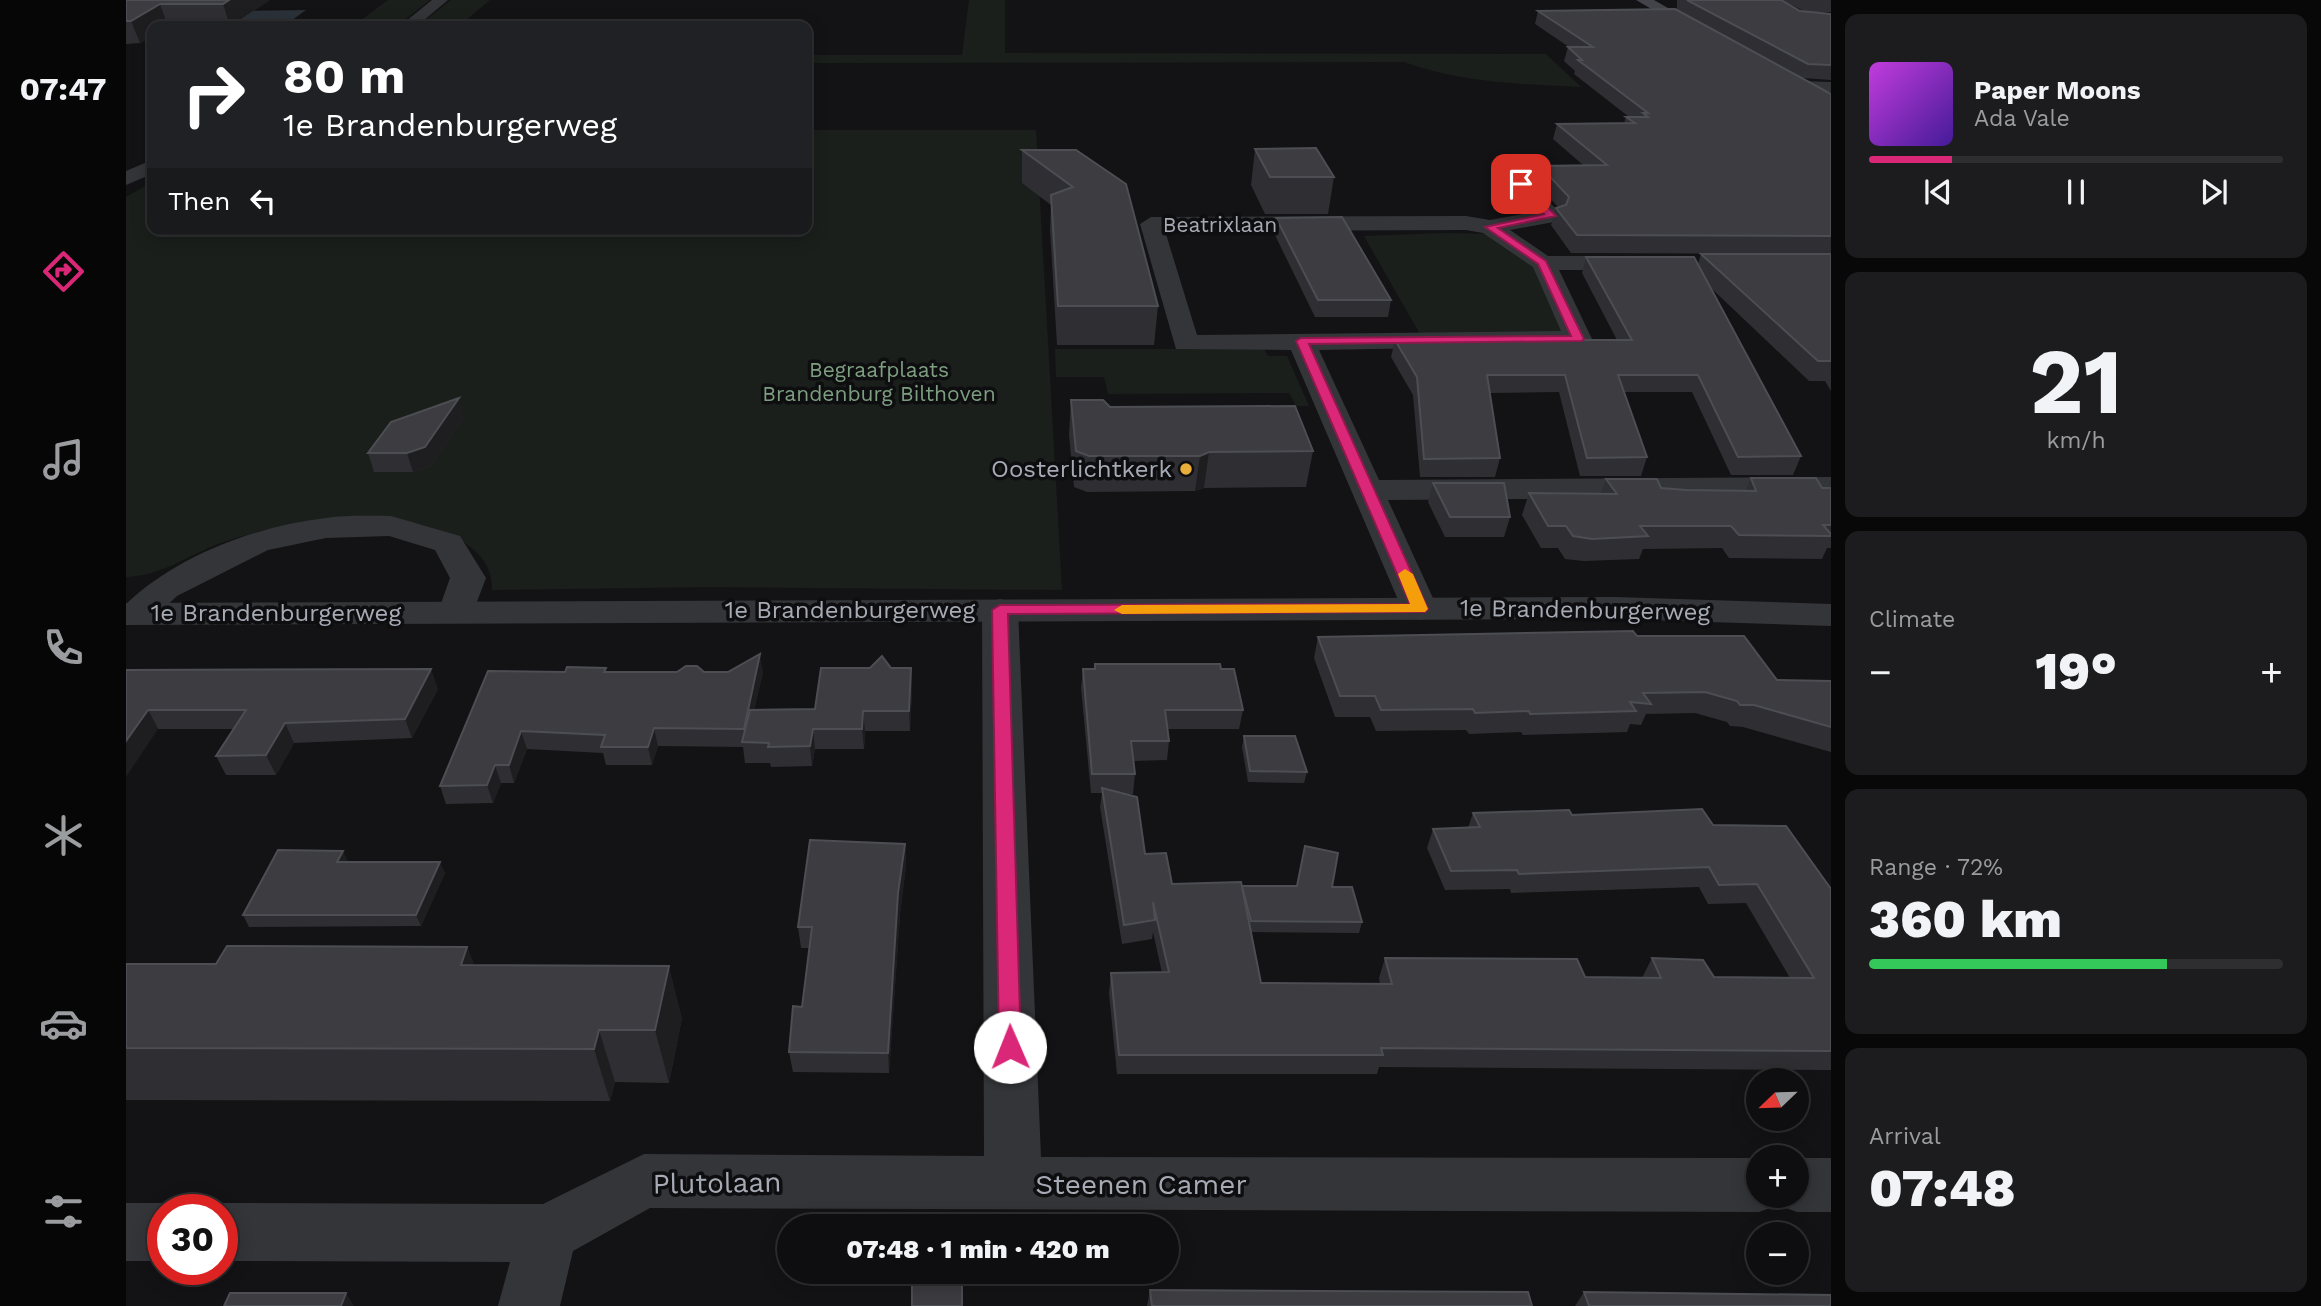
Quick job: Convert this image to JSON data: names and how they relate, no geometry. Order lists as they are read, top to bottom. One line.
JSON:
{"streets":{"street":["Beatrixlaan","1e Brandenburgerweg","Plutolaan","Steenen Camer"]},"crossings":[["1e Brandenburgerweg","Steenen Camer"],["Plutolaan","Steenen Camer"]],"parks":["Begraafplaats Brandenburg Bilthoven"],"places":["Oosterlichtkerk"],"north":"bottom left","page":{"tabs":"07:47","turn":["80 m","1e Brandenburgerweg"],"song":["Paper Moons","Ada Vale"],"then":"Then","tile":[["21","km/h"],"Climate",["Range · 72%","360 km"],["Arrival","07:48"]],"heat":["−","19°","+"],"map_buttons":["+","−"],"limit":"30","trip":"07:48 · 1 min · 420 m"}}
